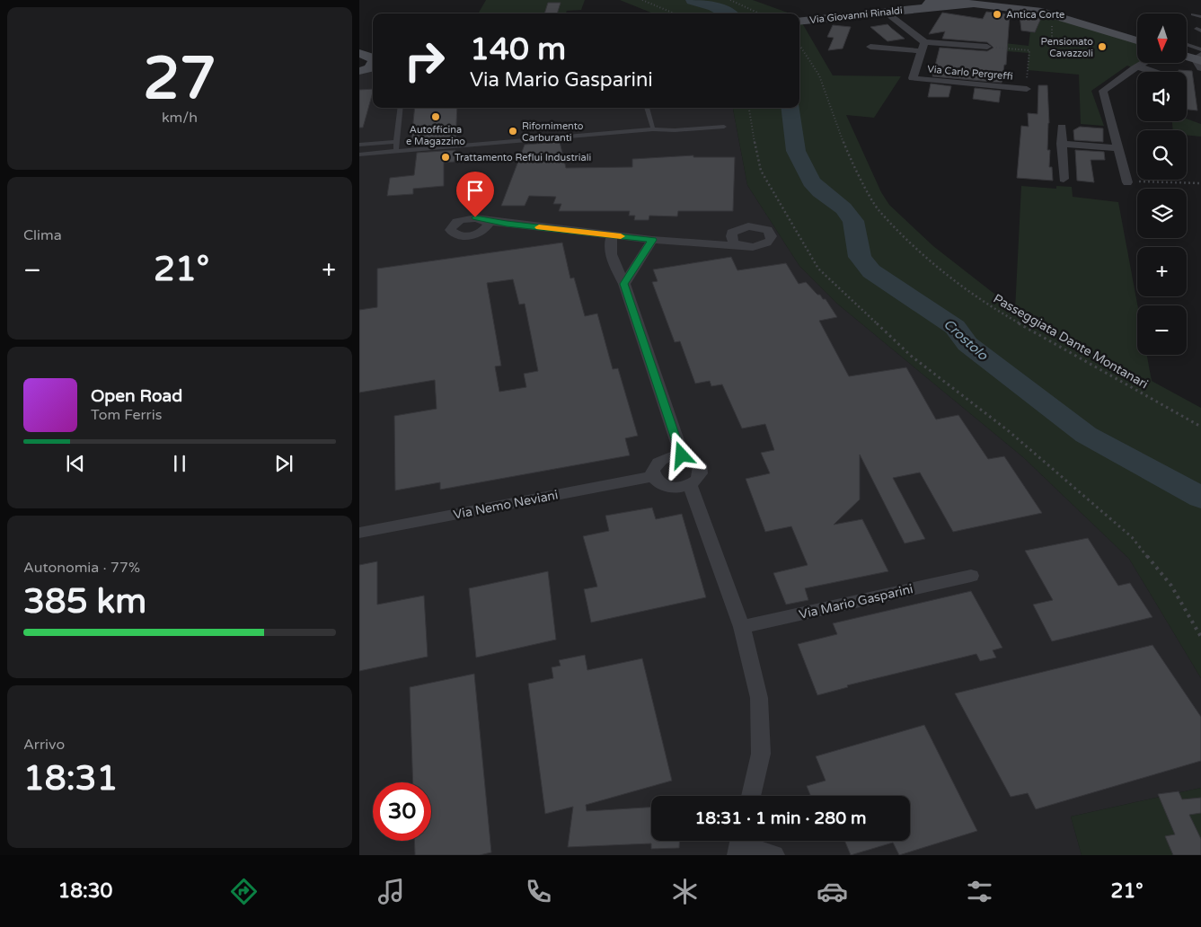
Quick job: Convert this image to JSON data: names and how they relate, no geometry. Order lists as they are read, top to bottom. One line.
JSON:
{"streets":{"street":["Via Giovanni Rinaldi","Via Carlo Pergreffi","Via Nemo Neviani","Via Mario Gasparini"],"path":["Passeggiata Dante Montanari"]},"water":["Crostolo"],"places":["Antica Corte","Pensionato Cavazzoli","Autofficina e Magazzino","Rifornimento Carburanti","Trattamento Reflui Industriali"],"north":"bottom","page":{"tile":[["27","km/h"],"Clima",["Autonomia · 77%","385 km"],["Arrivo","18:31"]],"map_buttons":["+","−"],"turn":["140 m","Via Mario Gasparini"],"heat":["−","21°","+"],"song":["Open Road","Tom Ferris"],"limit":"30","trip":"18:31 · 1 min · 280 m","tabs":["18:30","21°"]}}
